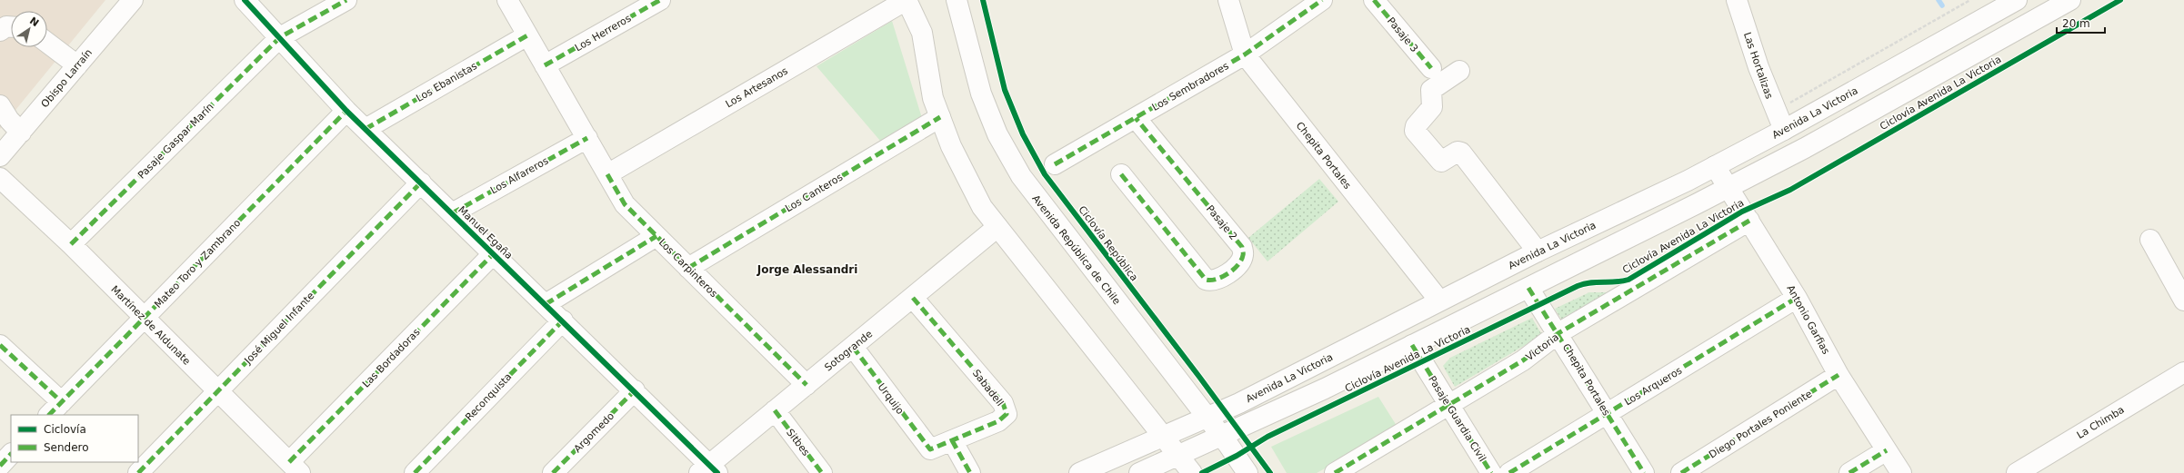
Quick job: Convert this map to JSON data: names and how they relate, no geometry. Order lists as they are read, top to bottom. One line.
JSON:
{"streets":{"street":["Los Herreros","Pasaje 3","Las Hortalizas","Obispo Larraín","Los Ebanistas","Los Sembradores","Los Artesanos","Avenida La Victoria","Pasaje Gaspar Marín","Chepita Portales","Los Alfareros","Los Canteros","Pasaje 2","Manuel Egaña","Avenida República de Chile","Mateo Toro y Zambrano","Los Carpinteros","Antonio Garfias","Martínez de Aldunate","José Miguel Infante","Victoria","Sotogrande","Las Bordadoras","Los Arqueros","Sabadell","Reconquista","Urquijo","Pasaje Guardia Civil","La Chimba","Diego Portales Poniente","Argomedo","Sitbes"],"cycle path":["Ciclovía Avenida La Victoria","Ciclovía República"]},"crossings":[["Las Hortalizas","Avenida La Victoria"],["Los Ebanistas","Manuel Egaña"],["Los Sembradores","Chepita Portales"],["Los Sembradores","Pasaje 2"],["Los Artesanos","Los Carpinteros"],["Avenida La Victoria","Chepita Portales"],["Avenida La Victoria","Avenida República de Chile"],["Avenida La Victoria","Antonio Garfias"],["Pasaje Gaspar Marín","Manuel Egaña"],["Pasaje Gaspar Marín","Martínez de Aldunate"],["Chepita Portales","Victoria"],["Chepita Portales","Los Arqueros"],["Los Alfareros","Manuel Egaña"],["Los Alfareros","Los Carpinteros"],["Los Canteros","Los Carpinteros"],["Manuel Egaña","Mateo Toro y Zambrano"],["Manuel Egaña","José Miguel Infante"],["Manuel Egaña","Sotogrande"],["Manuel Egaña","Las Bordadoras"],["Manuel Egaña","Reconquista"],["Manuel Egaña","Argomedo"],["Mateo Toro y Zambrano","Martínez de Aldunate"],["Los Carpinteros","Sotogrande"],["Antonio Garfias","Victoria"],["Antonio Garfias","Los Arqueros"],["Antonio Garfias","Diego Portales Poniente"],["Martínez de Aldunate","José Miguel Infante"],["Martínez de Aldunate","Las Bordadoras"],["Victoria","Pasaje Guardia Civil"],["Sotogrande","Sabadell"],["Sotogrande","Urquijo"],["Sotogrande","Sitbes"],["Sabadell","Urquijo"]],"districts":["Jorge Alessandri"],"legend":["Ciclovía","Sendero"],"scale_bar":"20 m","north":"top right"}
